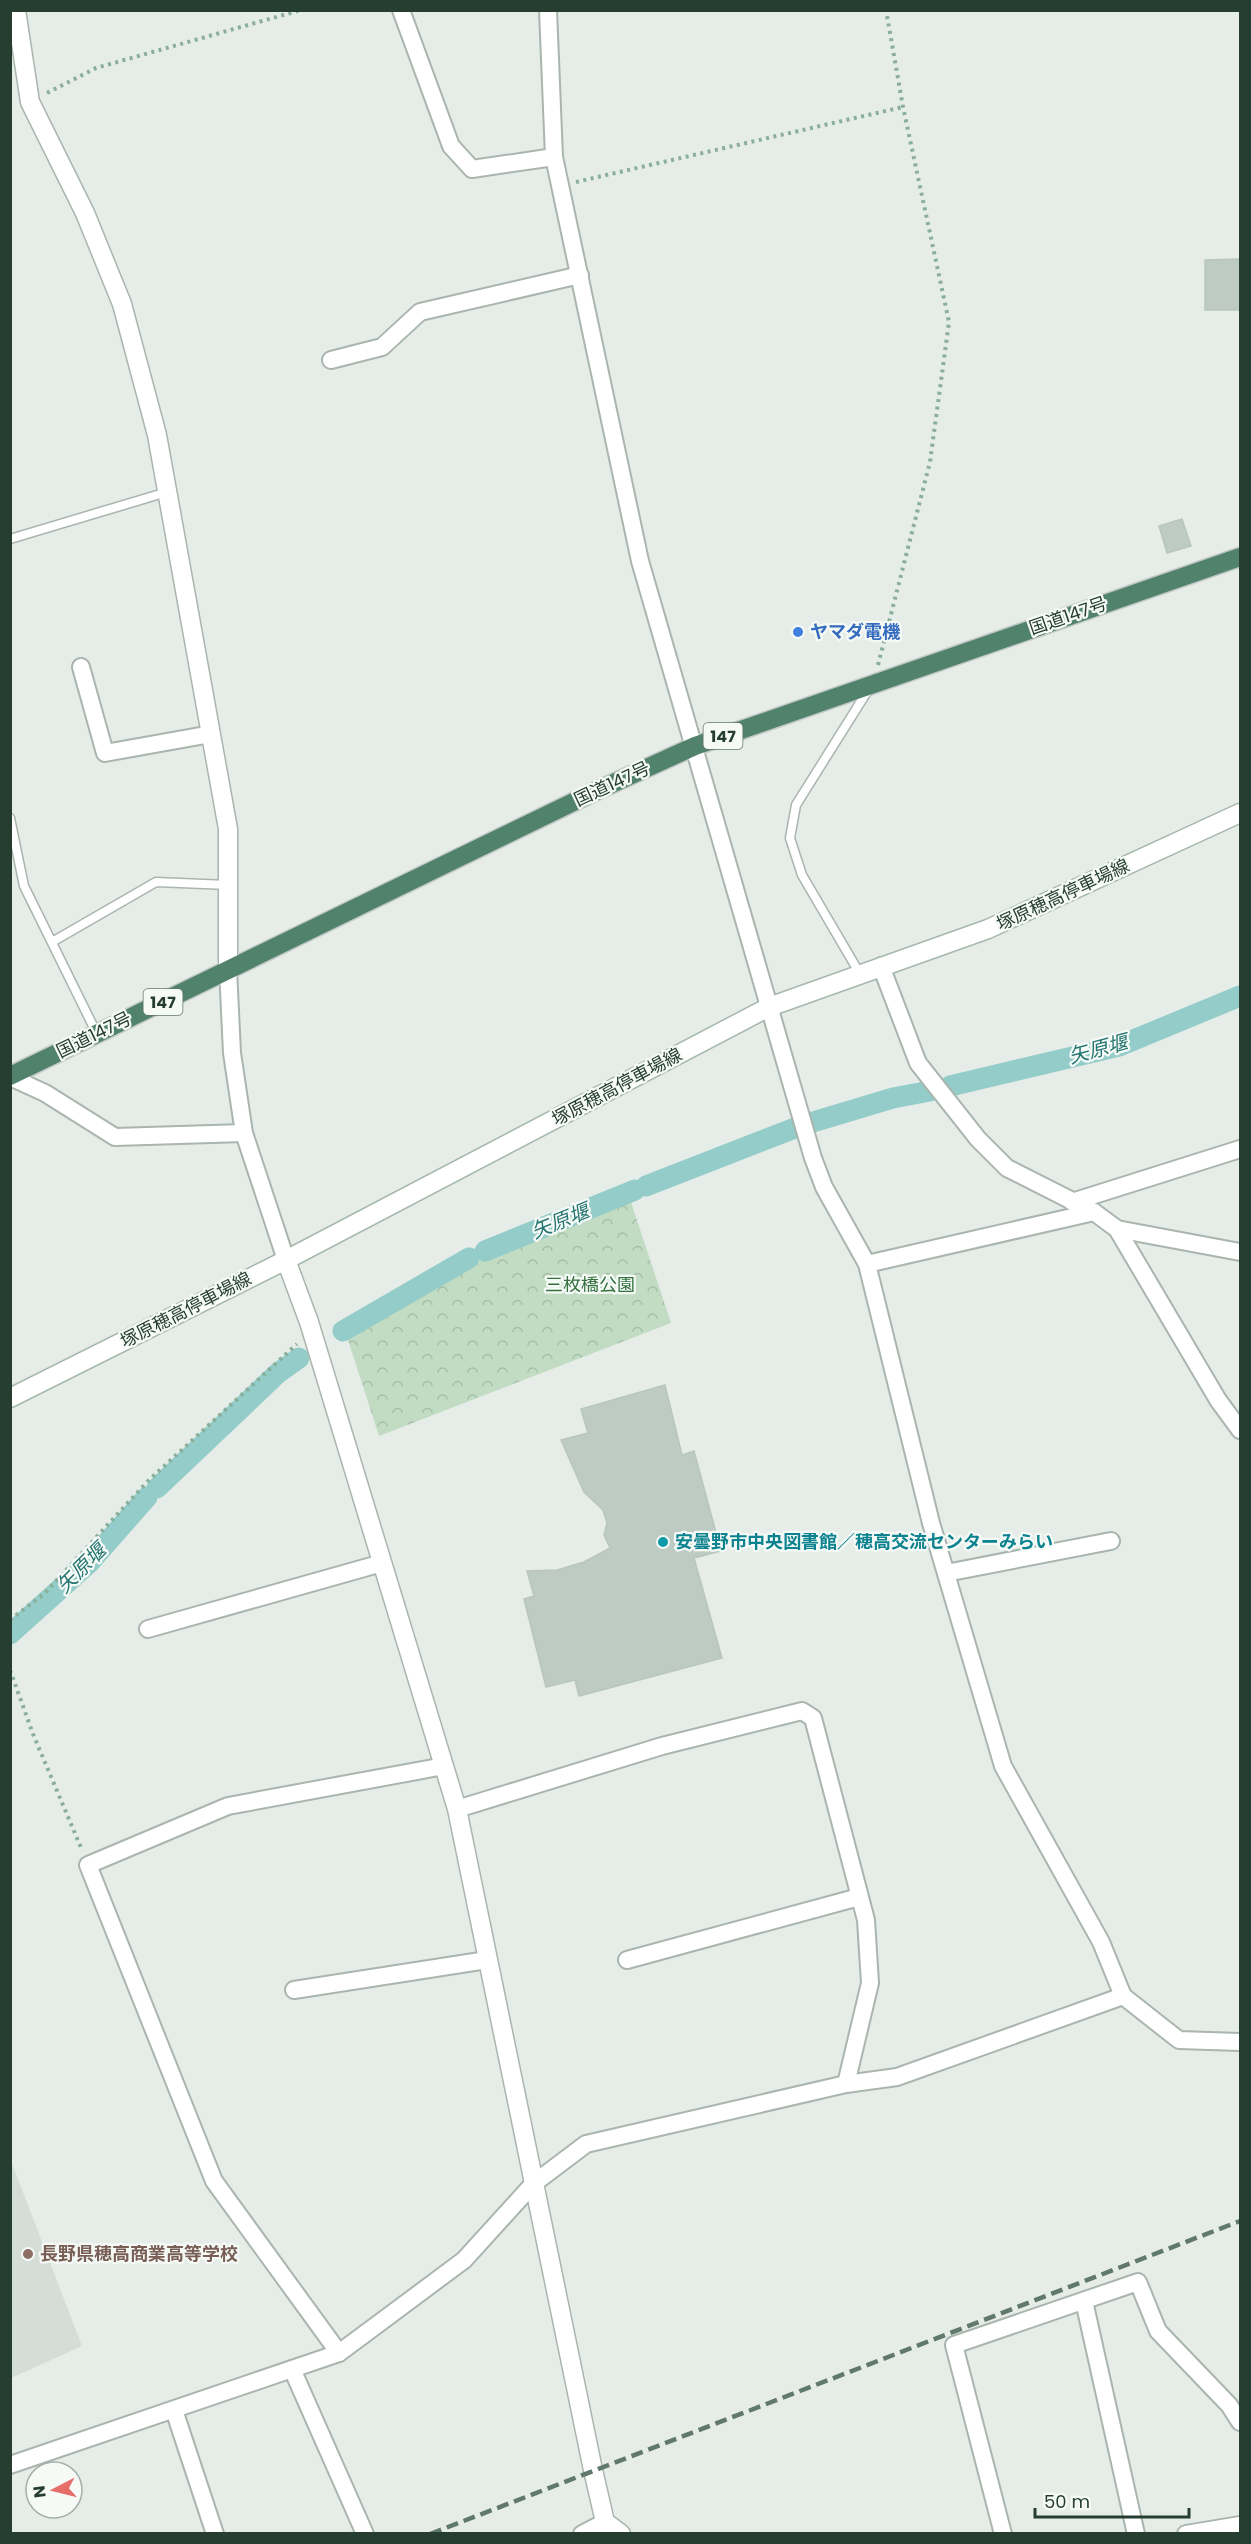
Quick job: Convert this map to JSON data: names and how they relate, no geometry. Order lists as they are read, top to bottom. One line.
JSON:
{"streets":{"highway":["国道147号","147"],"street":["塚原穂高停車場線"]},"water":["矢原堰"],"parks":["三枚橋公園"],"places":["ヤマダ電機","安曇野市中央図書館／穂高交流センターみらい","長野県穂高商業高等学校"],"scale_bar":"50 m","north":"left"}
